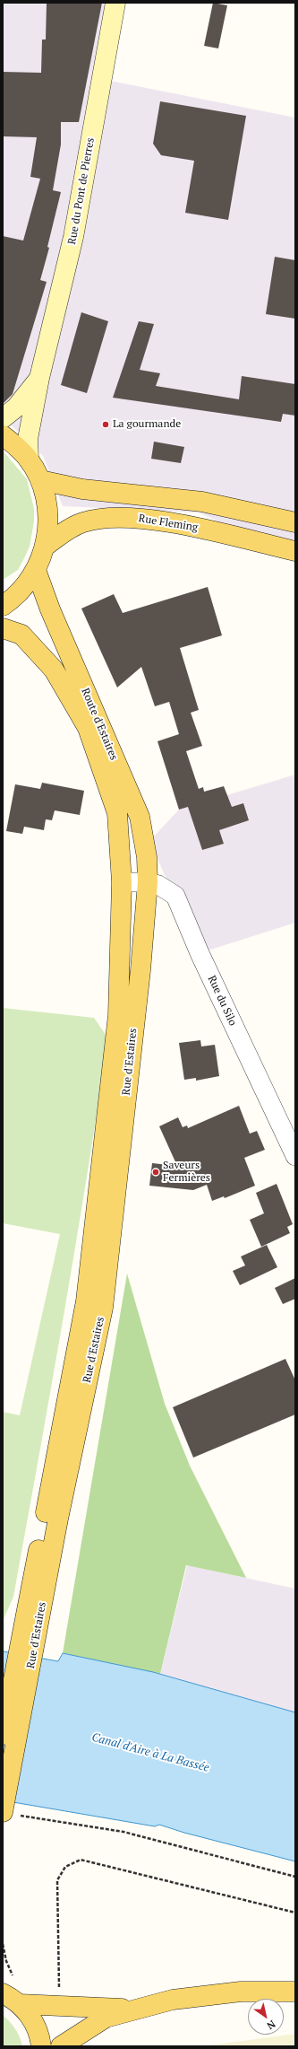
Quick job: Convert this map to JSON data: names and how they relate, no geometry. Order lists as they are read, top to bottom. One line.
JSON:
{"streets":{"main road":["Rue Fleming","Route d'Estaires","Rue d'Estaires"],"street":["Rue du Pont de Pierres","Rue du Silo"]},"crossings":[["Route d'Estaires","Rue du Silo"],["Route d'Estaires","Rue d'Estaires"],["Rue du Silo","Rue d'Estaires"]],"water":["Canal d'Aire à La Bassée"],"places":["La gourmande","Saveurs Fermières"],"north":"bottom right"}
